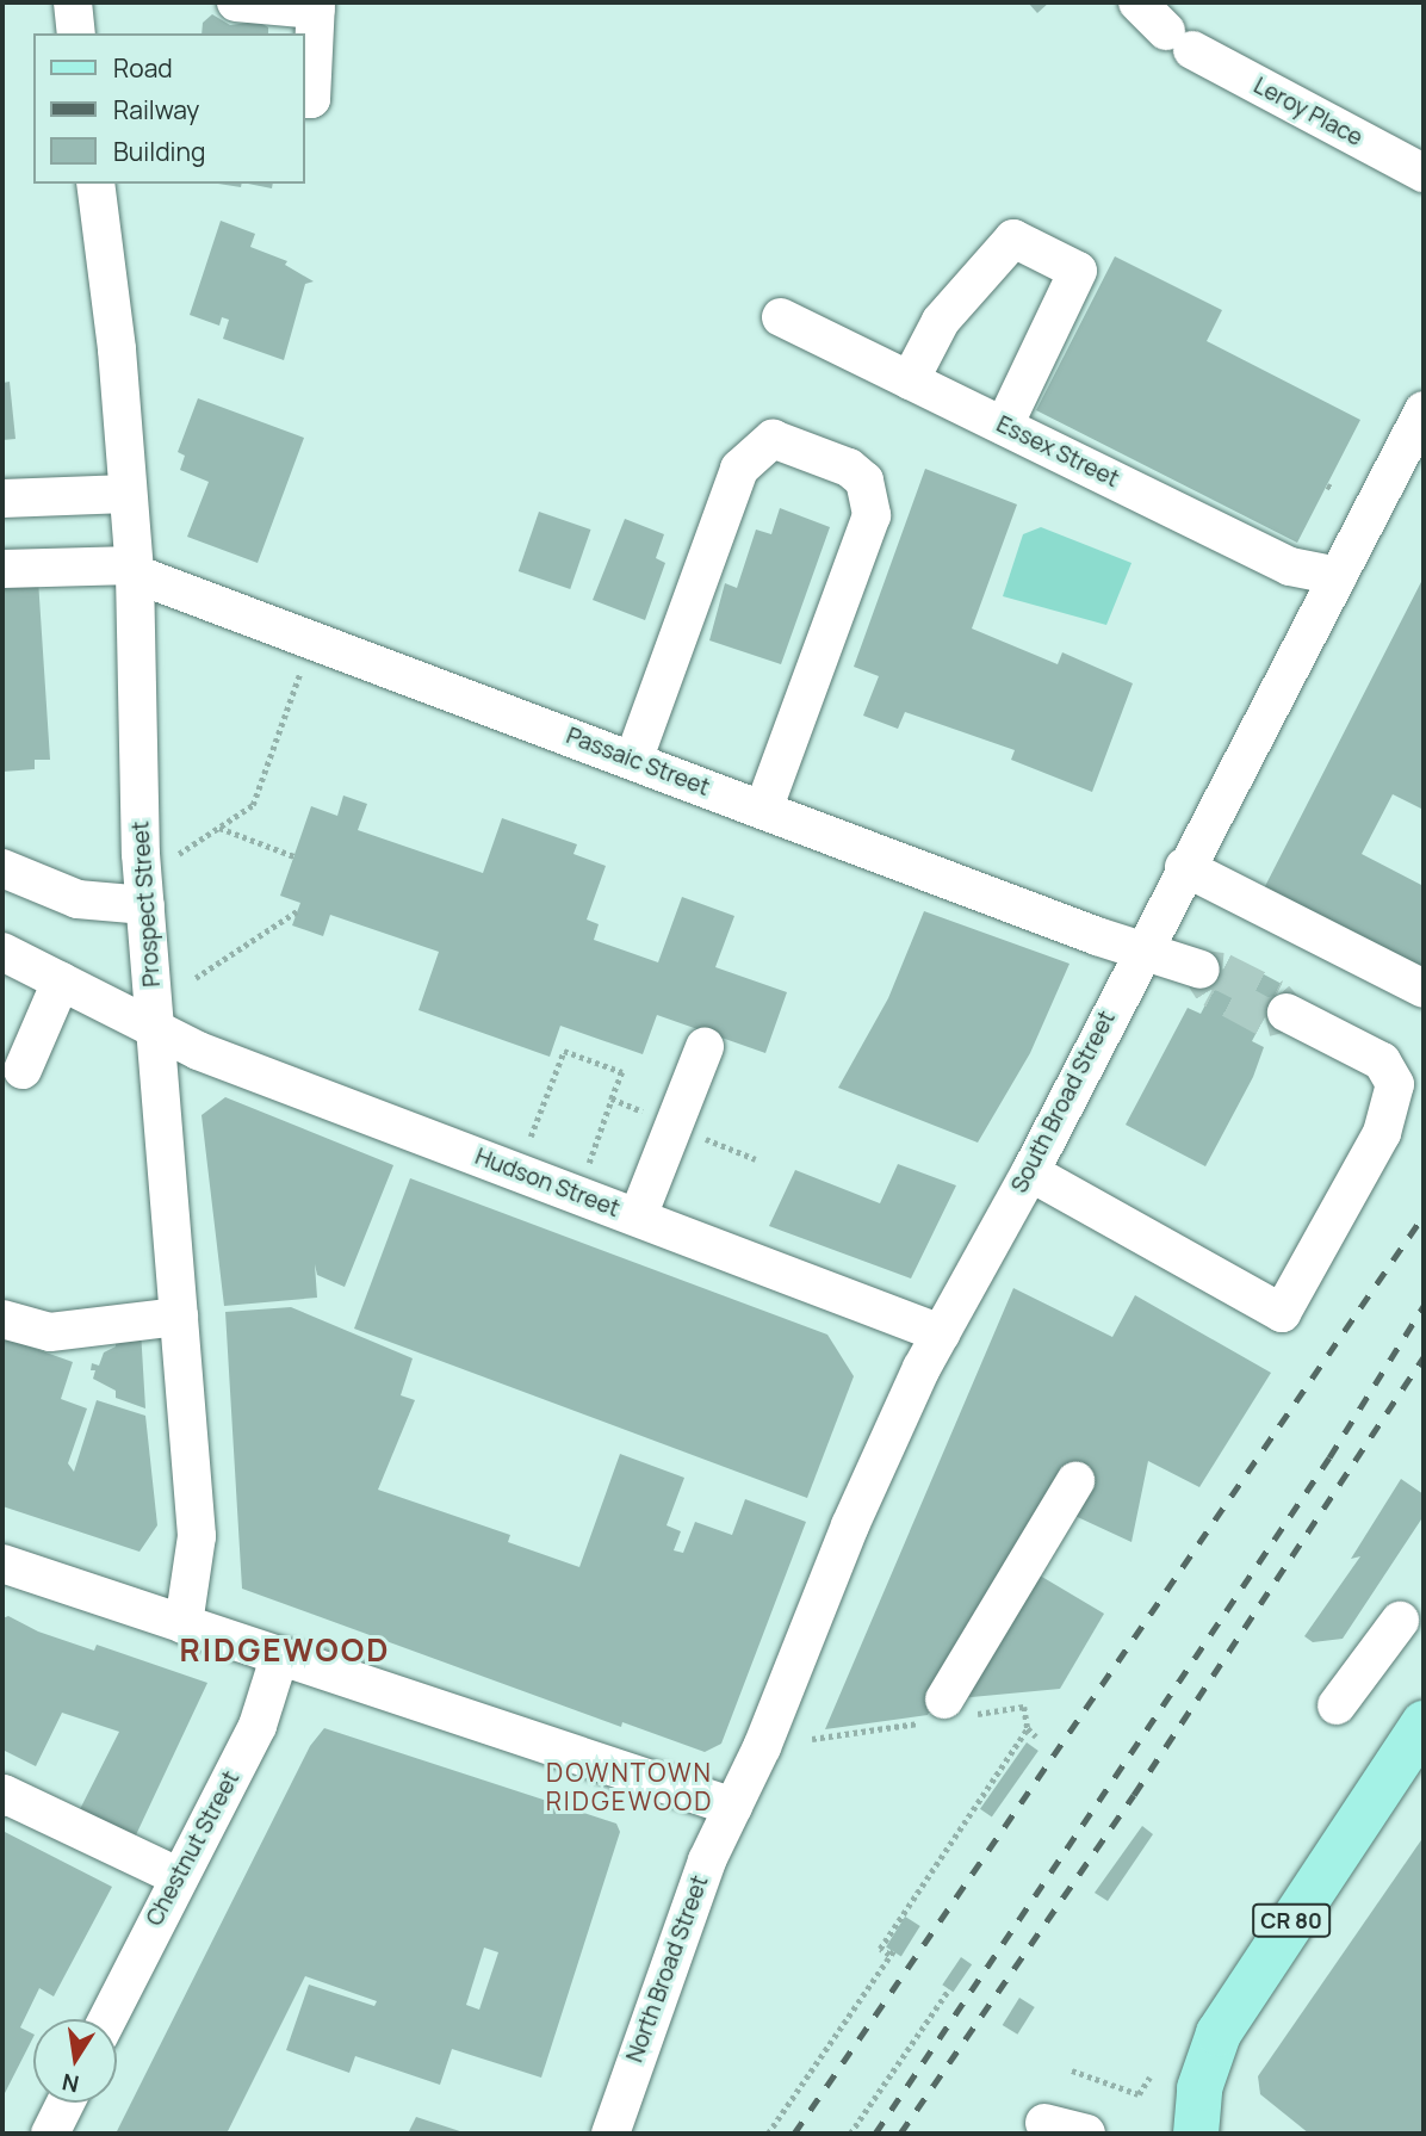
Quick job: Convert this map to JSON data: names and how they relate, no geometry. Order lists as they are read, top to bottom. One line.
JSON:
{"streets":{"main road":["CR 80"],"street":["Leroy Place","Essex Street","Passaic Street","Prospect Street","South Broad Street","Hudson Street","Chestnut Street","North Broad Street"]},"crossings":[["Essex Street","South Broad Street"],["Passaic Street","Prospect Street"],["Passaic Street","South Broad Street"],["Prospect Street","Hudson Street"],["South Broad Street","Hudson Street"],["South Broad Street","North Broad Street"]],"districts":["RIDGEWOOD","DOWNTOWN RIDGEWOOD"],"legend":["Road","Railway","Building"],"north":"bottom"}
